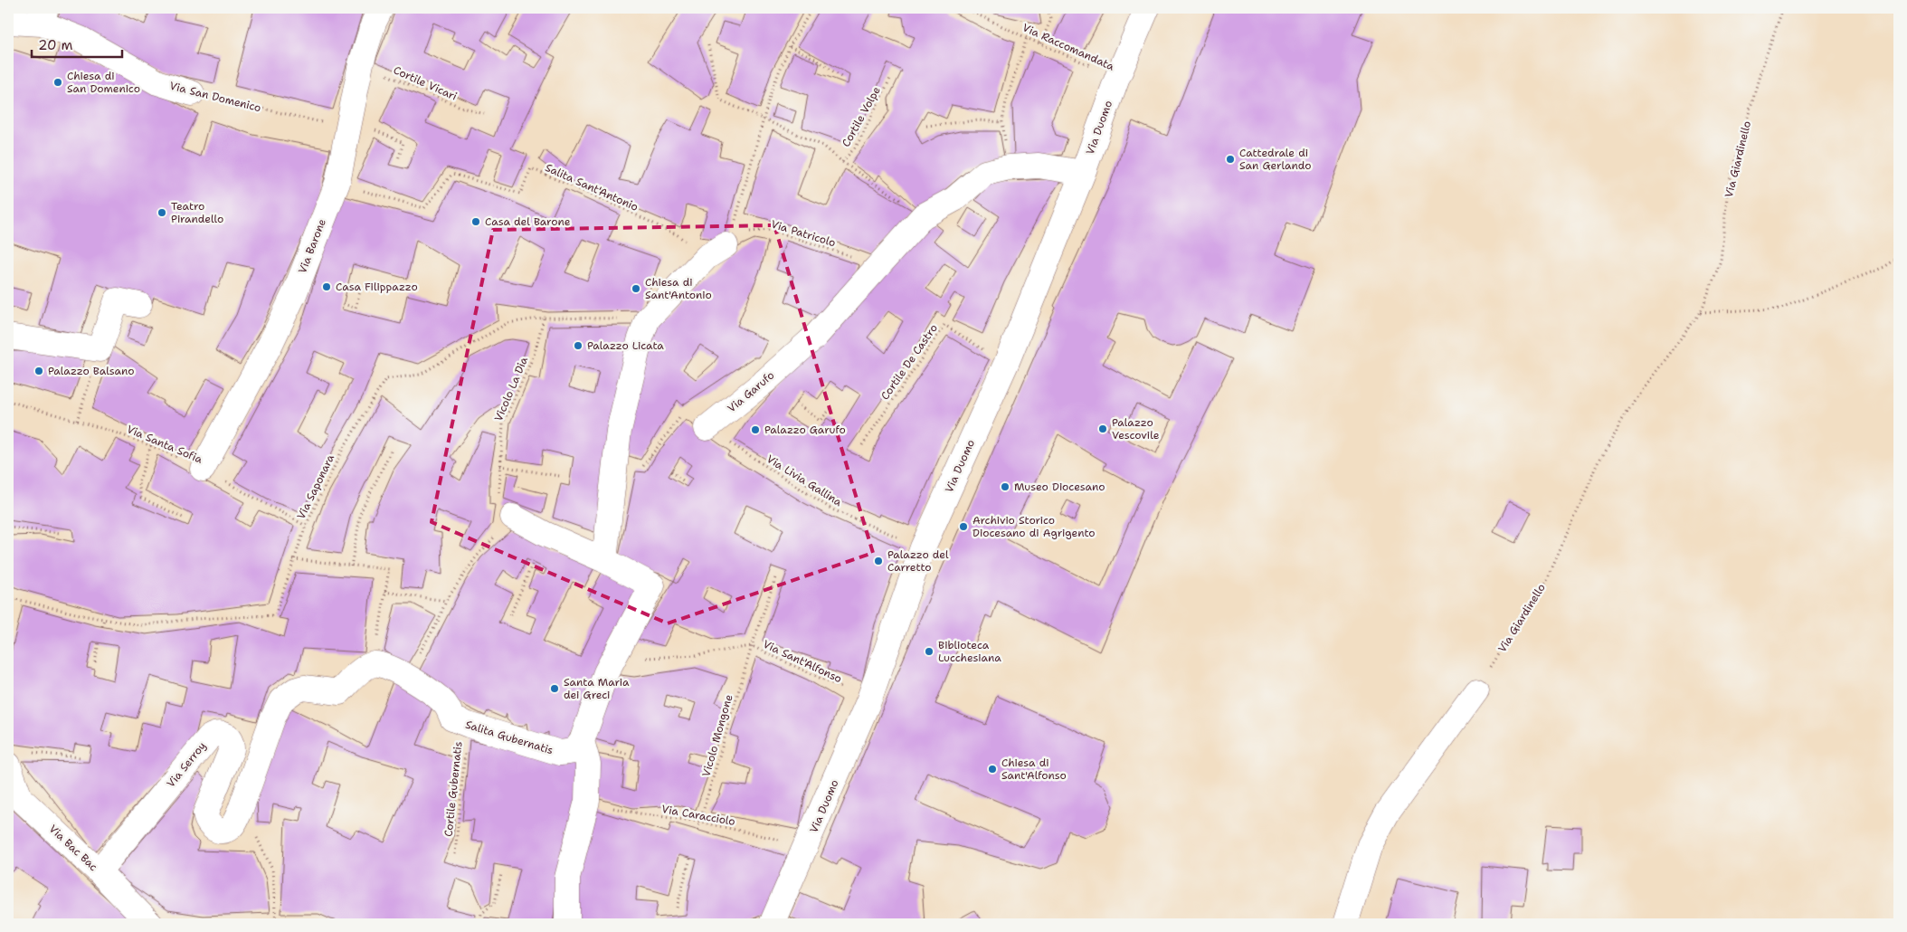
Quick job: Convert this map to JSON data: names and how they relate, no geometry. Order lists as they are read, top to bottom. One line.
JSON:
{"streets":{"street":["Via San Domenico","Via Duomo","Via Barone","Via Garufo","Salita Gubernatis","Via Serroy","Via Bac Bac"],"path":["Via Raccomandata","Cortile Vicari","Cortile Volpe","Via Giardinello","Salita Sant'Antonio","Via Patricolo","Cortile De Castro","Vicolo La Dia","Via Santa Sofia","Via Livia Gallina","Via Saponara","Via Sant'Alfonso","Vicolo Mongone","Cortile Gubernatis","Via Caracciolo"]},"crossings":[["Via Raccomandata","Via Duomo"],["Cortile Vicari","Via Barone"],["Via San Domenico","Via Barone"],["Via Duomo","Cortile De Castro"],["Via Duomo","Via Garufo"],["Via Duomo","Via Livia Gallina"],["Via Duomo","Via Sant'Alfonso"],["Via Duomo","Via Caracciolo"],["Salita Sant'Antonio","Via Patricolo"],["Salita Sant'Antonio","Via Barone"],["Via Patricolo","Via Garufo"],["Via Barone","Via Santa Sofia"],["Vicolo La Dia","Via Saponara"],["Via Garufo","Via Livia Gallina"],["Via Santa Sofia","Via Saponara"],["Via Sant'Alfonso","Vicolo Mongone"],["Vicolo Mongone","Via Caracciolo"],["Salita Gubernatis","Via Serroy"],["Salita Gubernatis","Cortile Gubernatis"],["Via Serroy","Via Bac Bac"]],"places":["Chiesa di San Domenico","Cattedrale di San Gerlando","Teatro Pirandello","Casa del Barone","Casa Filippazzo","Chiesa di Sant'Antonio","Palazzo Licata","Palazzo Balsano","Palazzo Vescovile","Palazzo Garufo","Museo Diocesano","Archivio Storico Diocesano di Agrigento","Palazzo del Carretto","Biblioteca Lucchesiana","Santa Maria dei Greci","Chiesa di Sant'Alfonso"],"scale_bar":"20 m"}
